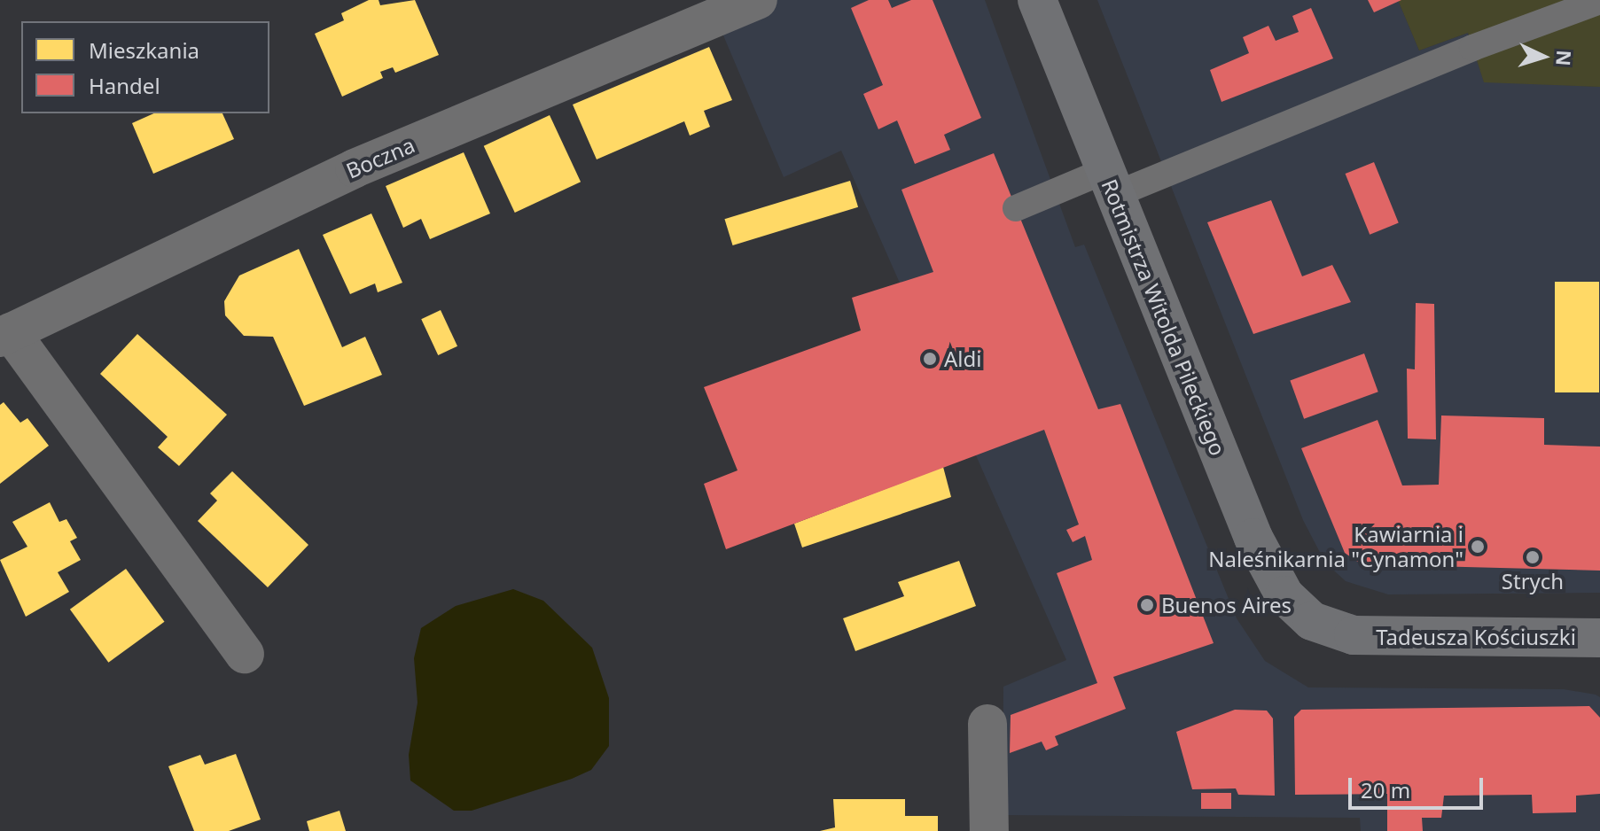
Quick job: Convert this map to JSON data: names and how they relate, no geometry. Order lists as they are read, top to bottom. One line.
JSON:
{"streets":{"street":["Boczna","Rotmistrza Witolda Pileckiego","Tadeusza Kościuszki"]},"crossings":[["Rotmistrza Witolda Pileckiego","Tadeusza Kościuszki"]],"places":["Aldi","Kawiarnia i Naleśnikarnia \"Cynamon\"","Strych","Buenos Aires"],"legend":["Mieszkania","Handel"],"scale_bar":"20 m","north":"right"}
